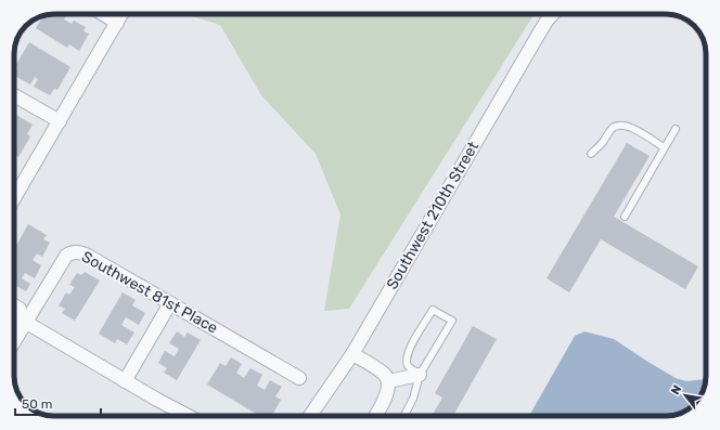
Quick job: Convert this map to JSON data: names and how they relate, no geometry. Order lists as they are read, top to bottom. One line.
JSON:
{"streets":{"street":["Southwest 210th Street","Southwest 81st Place"]},"scale_bar":"50 m","north":"top left"}
